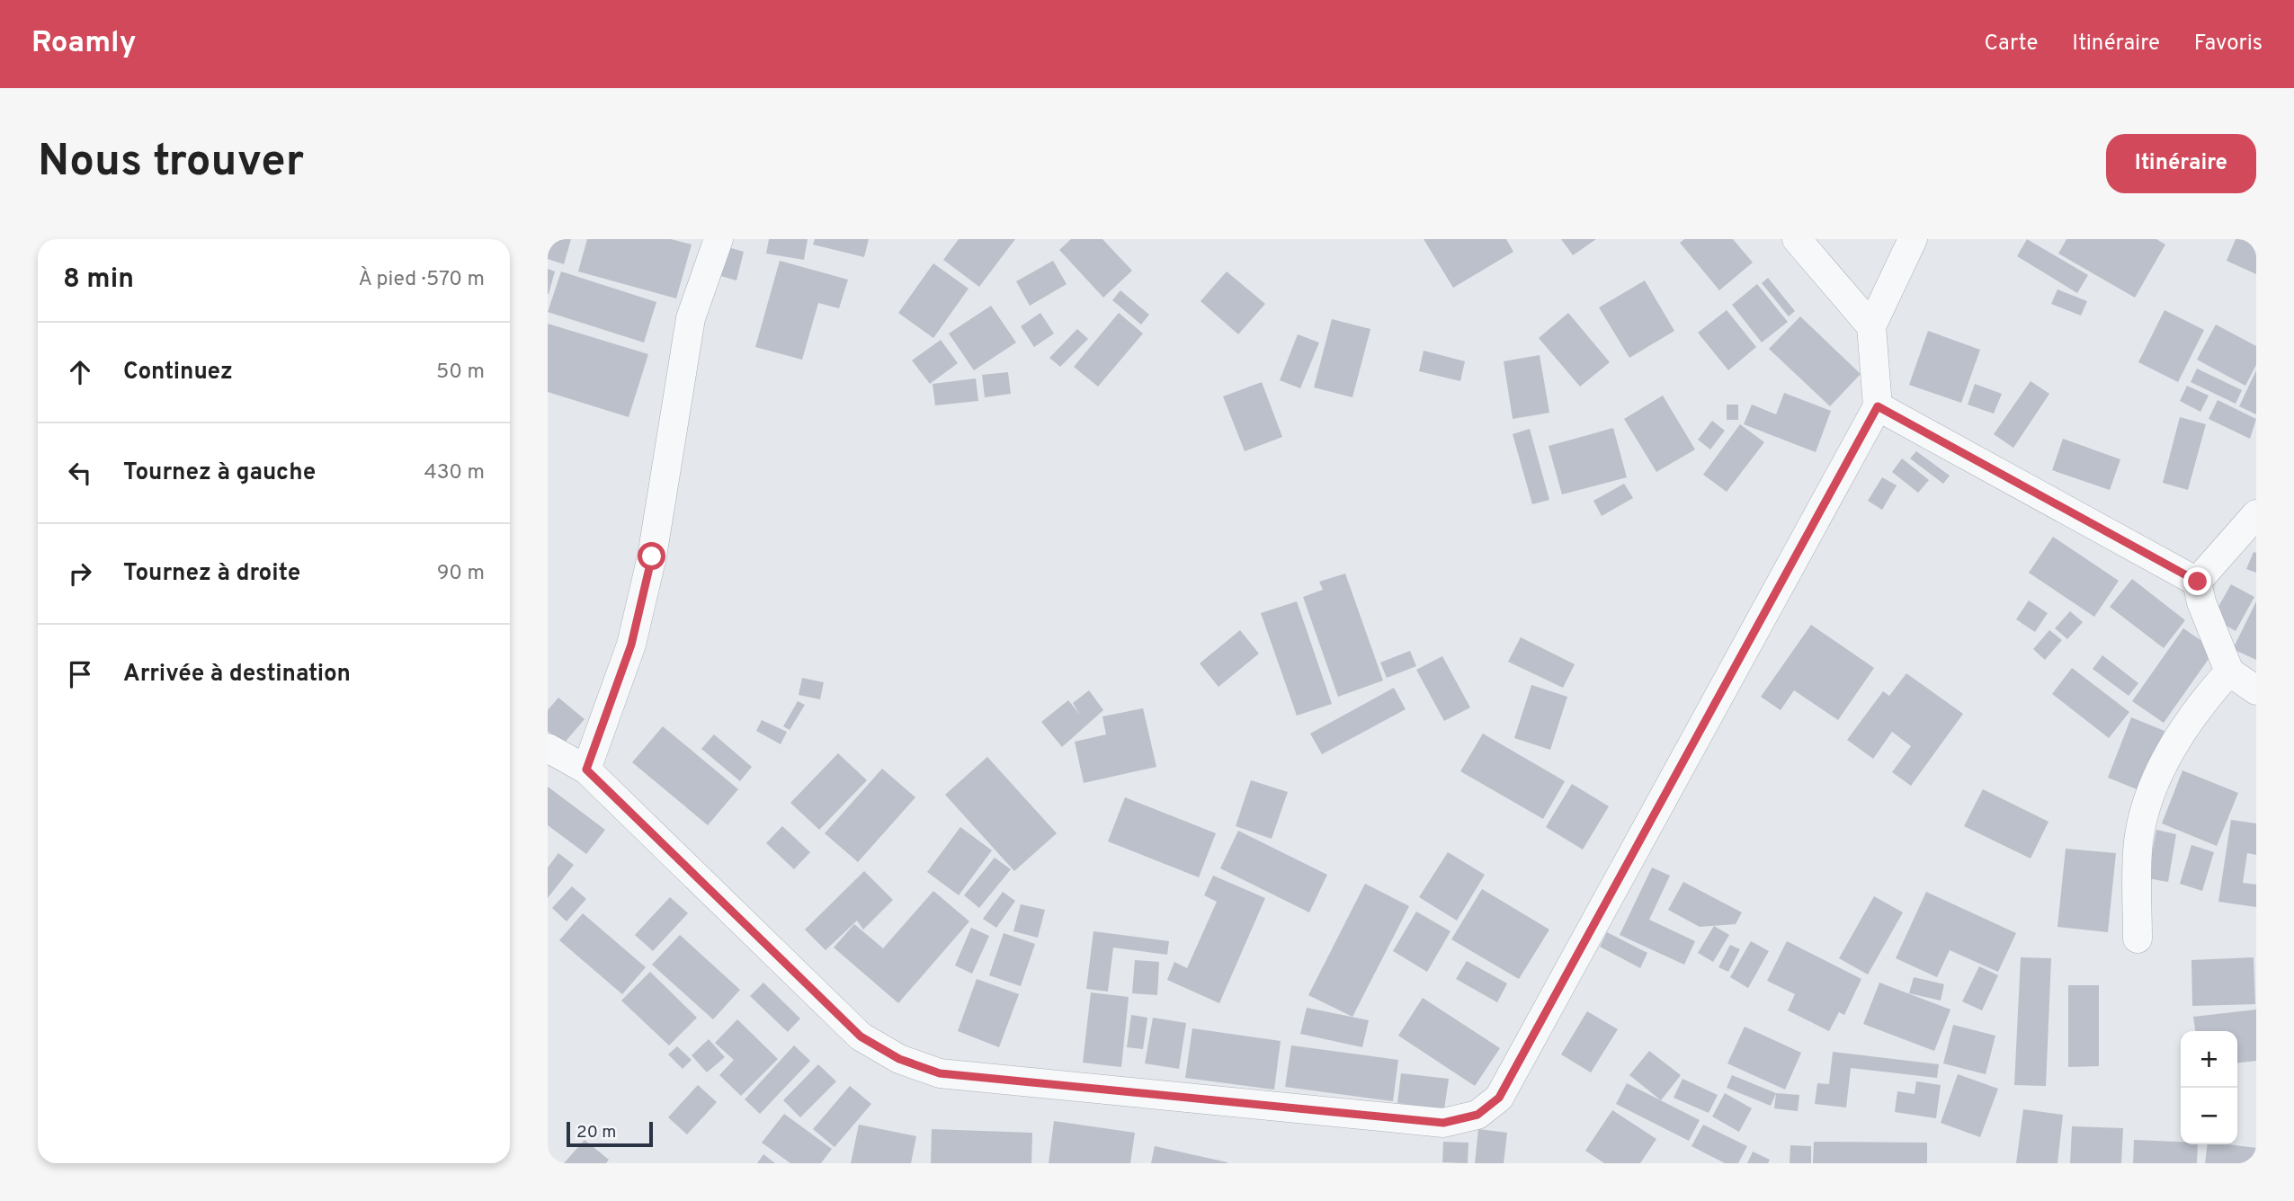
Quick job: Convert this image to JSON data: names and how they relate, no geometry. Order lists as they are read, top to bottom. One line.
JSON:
{"scale_bar":"20 m","page":{"header":"Roamly","nav":["Carte","Itinéraire","Favoris"],"buttons":"Itinéraire","title":"Nous trouver","heading":["8 min","À pied · 570 m"],"list":[["Continuez","50 m"],["Tournez à gauche","430 m"],["Tournez à droite","90 m"],"Arrivée à destination"],"map_buttons":["+","−"],"scale":"20 m"}}
